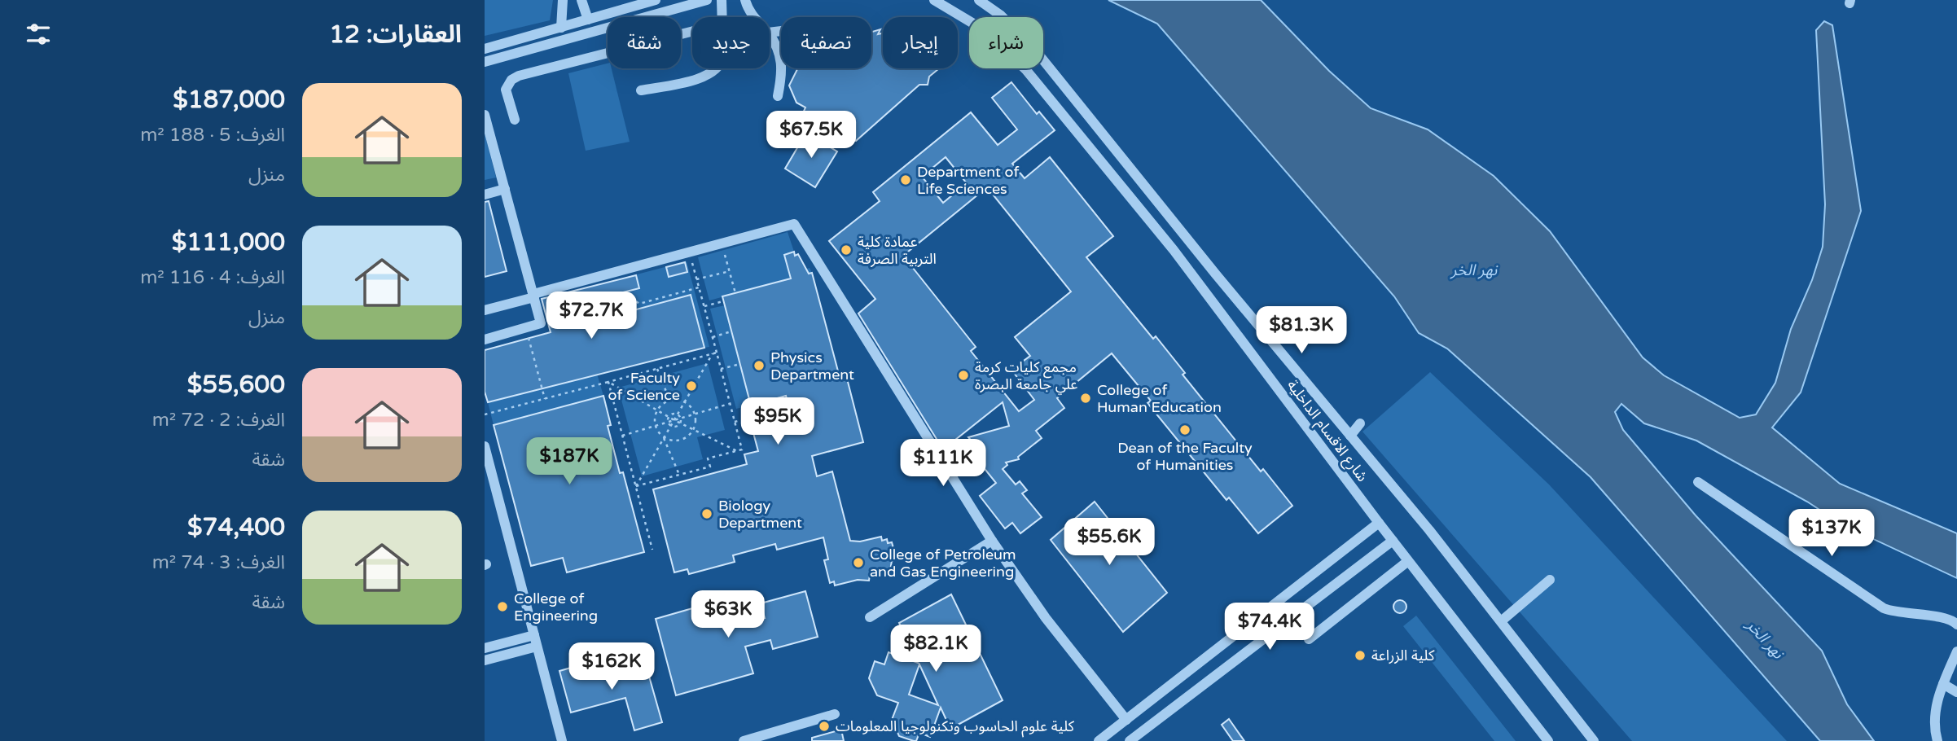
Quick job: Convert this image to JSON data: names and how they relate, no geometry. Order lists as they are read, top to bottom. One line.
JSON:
{"streets":{"street":["شارع الاقسام الداخلية"]},"water":["نهر الخر"],"places":["Department of Life Sciences","عمادة كلية التربية الصرفة","Physics Department","مجمع كليات كرمة علي جامعة البصرة","Faculty of Science","College of Human Education","Dean of the Faculty of Humanities","Biology Department","College of Petroleum and Gas Engineering","College of Engineering","كلية الزراعة","كلية علوم الحاسوب وتكنولوجيا المعلومات"],"page":{"heading":"العقارات: 12","chip":["شراء","إيجار","تصفية","جديد","شقة"],"list":[{"name":"$187,000","note":"الغرف: 5 · 188 m² · منزل"},{"name":"$111,000","note":"الغرف: 4 · 116 m² · منزل"},{"name":"$55,600","note":"الغرف: 2 · 72 m² · شقة"},{"name":"$74,400","note":"الغرف: 3 · 74 m² · شقة"}],"price":["$67.5K","$72.7K","$81.3K","$95K","$187K","$111K","$137K","$55.6K","$63K","$74.4K","$82.1K","$162K"]}}
